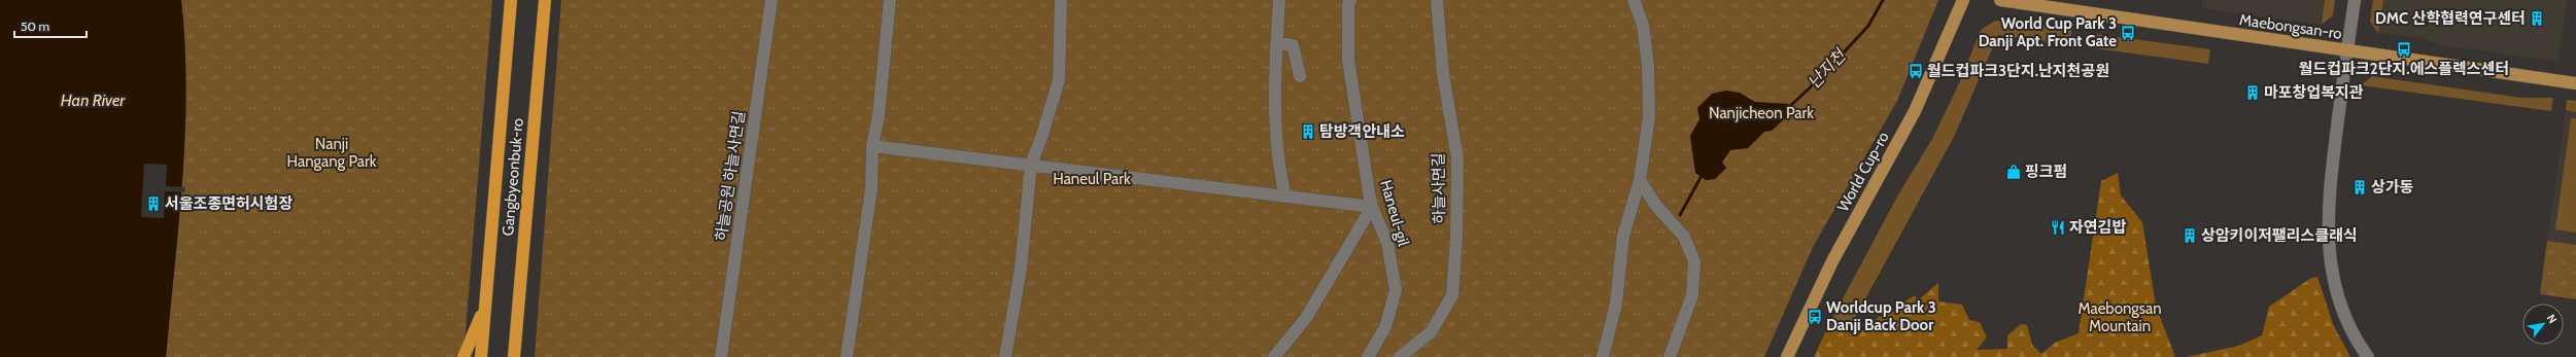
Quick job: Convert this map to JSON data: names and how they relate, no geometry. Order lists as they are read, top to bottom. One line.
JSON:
{"streets":{"highway":["Gangbyeonbuk-ro"],"main road":["Maebongsan-ro","World Cup-ro"],"street":["하늘공원 하늘사면길","하늘사면길","Haneul-gil"]},"water":["난지천","Han River"],"parks":["Nanjicheon Park","Nanji Hangang Park","Haneul Park","Maebongsan Mountain"],"places":{"building":["DMC 산학협력연구센터","마포창업복지관","탐방객안내소","상가동","서울조종면허시험장","상암키이저팰리스클래식"],"bus stop":["World Cup Park 3 Danji Apt. Front Gate","월드컵파크2단지.에스플렉스센터","월드컵파크3단지.난지천공원","Worldcup Park 3 Danji Back Door"],"shop":["핑크펌"],"restaurant":["자연김밥"]},"scale_bar":"50 m","north":"top right"}
